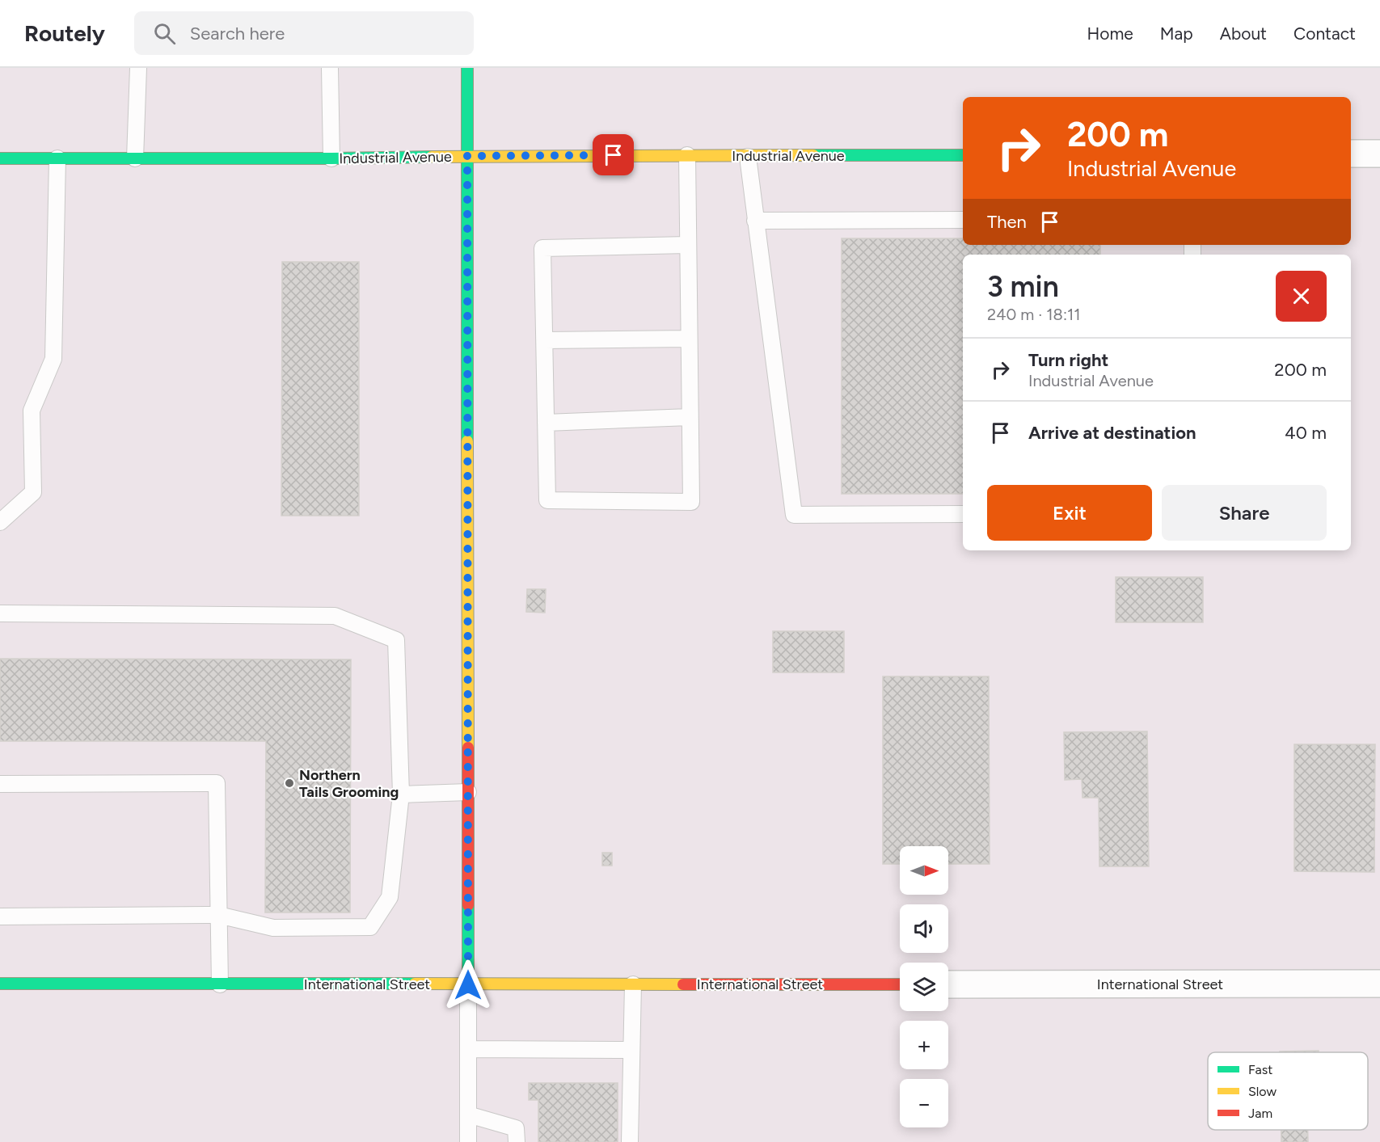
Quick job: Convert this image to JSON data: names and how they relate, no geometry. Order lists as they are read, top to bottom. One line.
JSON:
{"streets":{"street":["Industrial Avenue","International Street"]},"places":["Northern Tails Grooming"],"legend":["Fast","Slow","Jam"],"north":"right","page":{"header":"Routely","search":"Search here","nav":["Home","Map","About","Contact"],"turn":["200 m","Industrial Avenue"],"then":"Then","heading":["3 min","240 m · 18:11"],"list":[{"name":"Turn right","note":"Industrial Avenue","value":"200 m"},{"name":"Arrive at destination","value":"40 m"}],"buttons":["Exit","Share"],"map_buttons":["+","−"]}}
